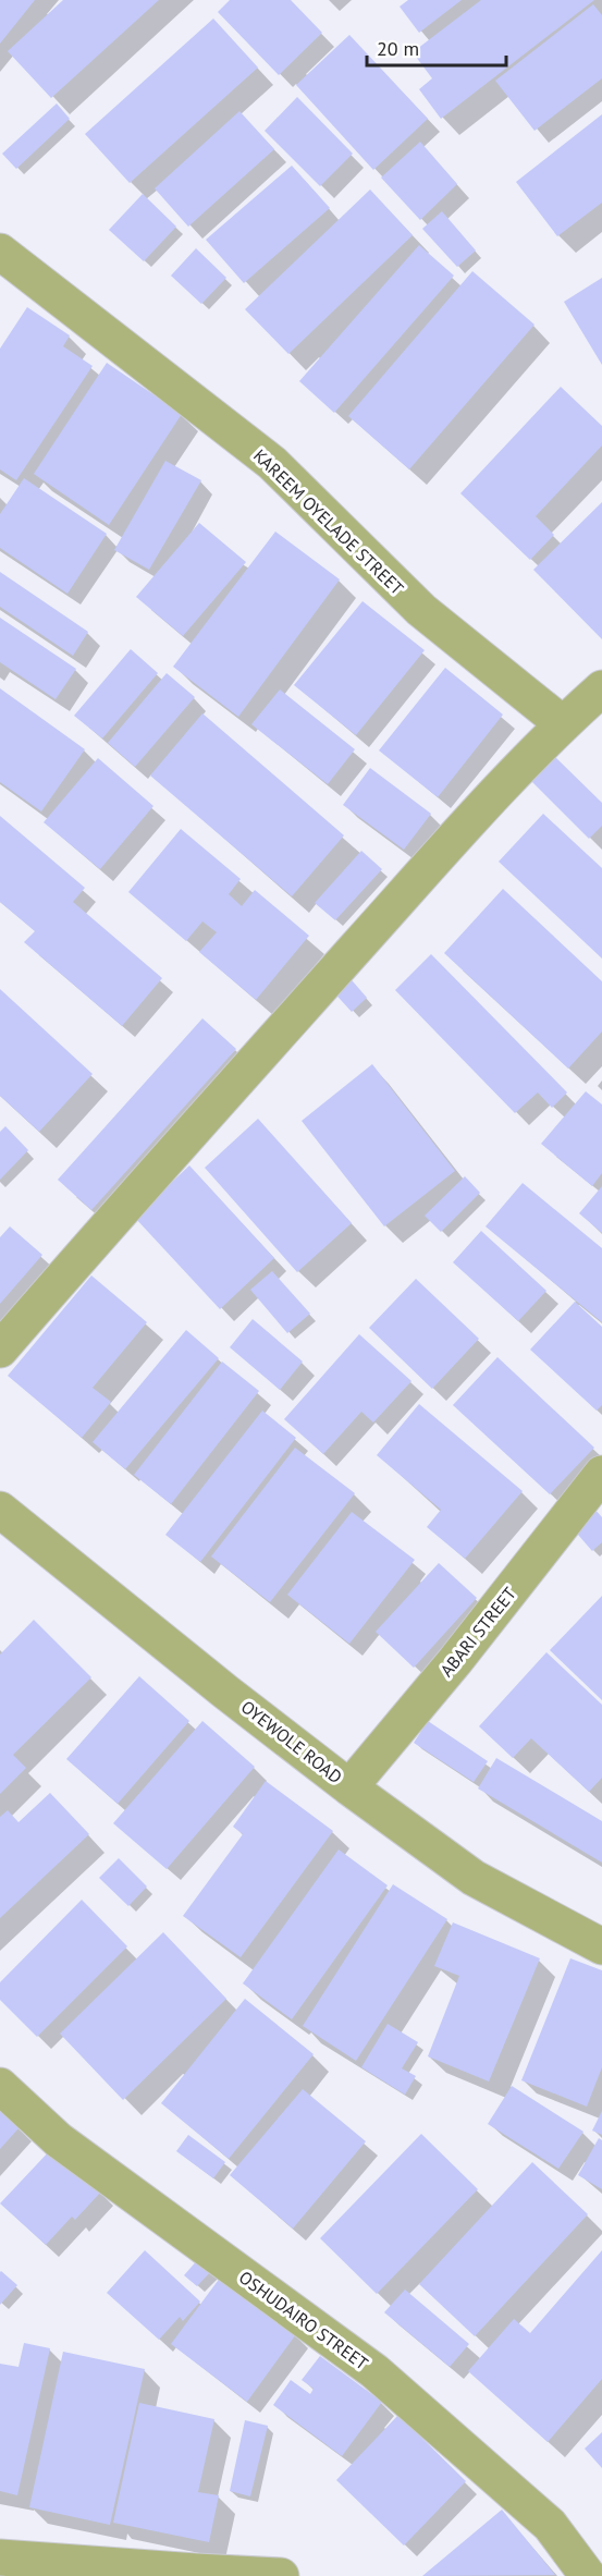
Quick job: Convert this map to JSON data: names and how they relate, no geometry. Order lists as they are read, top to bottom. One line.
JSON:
{"streets":{"street":["KAREEM OYELADE STREET","ABARI STREET","OYEWOLE ROAD","OSHUDAIRO STREET"]},"crossings":[["ABARI STREET","OYEWOLE ROAD"]],"scale_bar":"20 m"}
